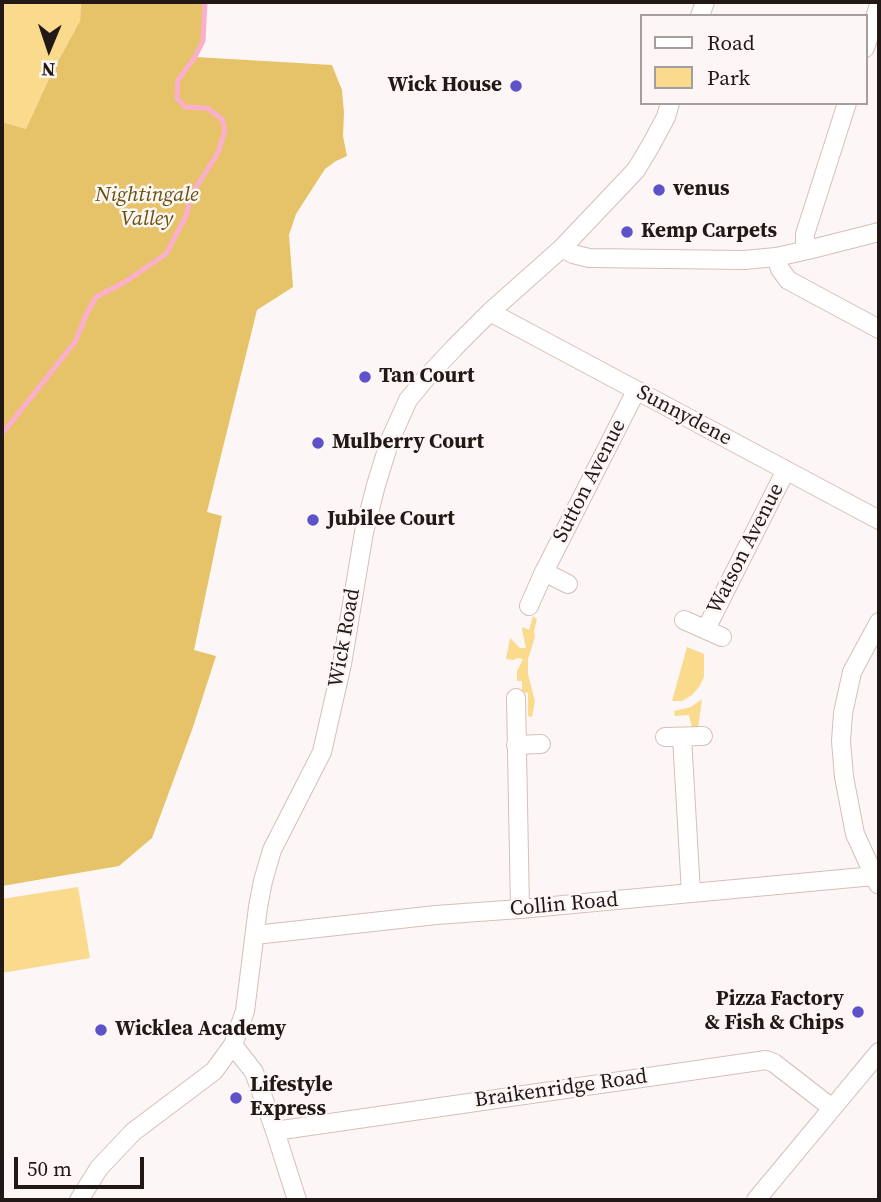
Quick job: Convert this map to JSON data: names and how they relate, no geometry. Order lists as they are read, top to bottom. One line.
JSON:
{"streets":{"street":["Sunnydene","Sutton Avenue","Watson Avenue","Wick Road","Collin Road","Braikenridge Road"]},"crossings":[["Sunnydene","Sutton Avenue"],["Sunnydene","Watson Avenue"],["Sunnydene","Wick Road"],["Wick Road","Collin Road"]],"parks":["Nightingale Valley"],"places":["Wick House","venus","Kemp Carpets","Tan Court","Mulberry Court","Jubilee Court","Pizza Factory & Fish & Chips","Wicklea Academy","Lifestyle Express"],"legend":["Road","Park"],"scale_bar":"50 m","north":"bottom"}
